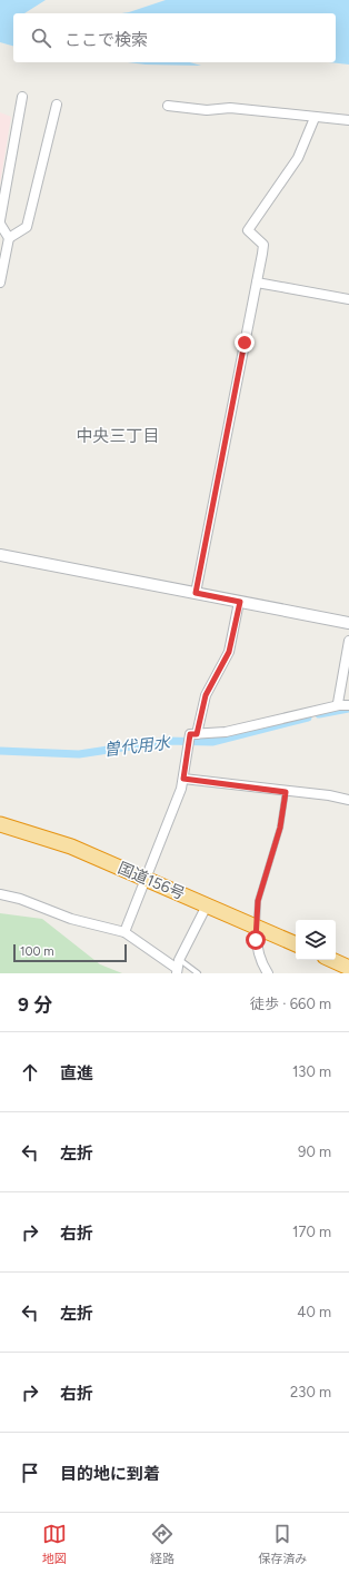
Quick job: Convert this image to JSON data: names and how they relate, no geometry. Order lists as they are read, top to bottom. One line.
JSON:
{"streets":{"highway":["国道156号"]},"districts":["中央三丁目"],"water":["曽代用水"],"scale_bar":"100 m","page":{"search":"ここで検索","scale":"100 m","heading":["9 分","徒歩 · 660 m"],"list":[["直進","130 m"],["左折","90 m"],["右折","170 m"],["左折","40 m"],["右折","230 m"],"目的地に到着"],"nav":["地図","経路","保存済み"]}}
